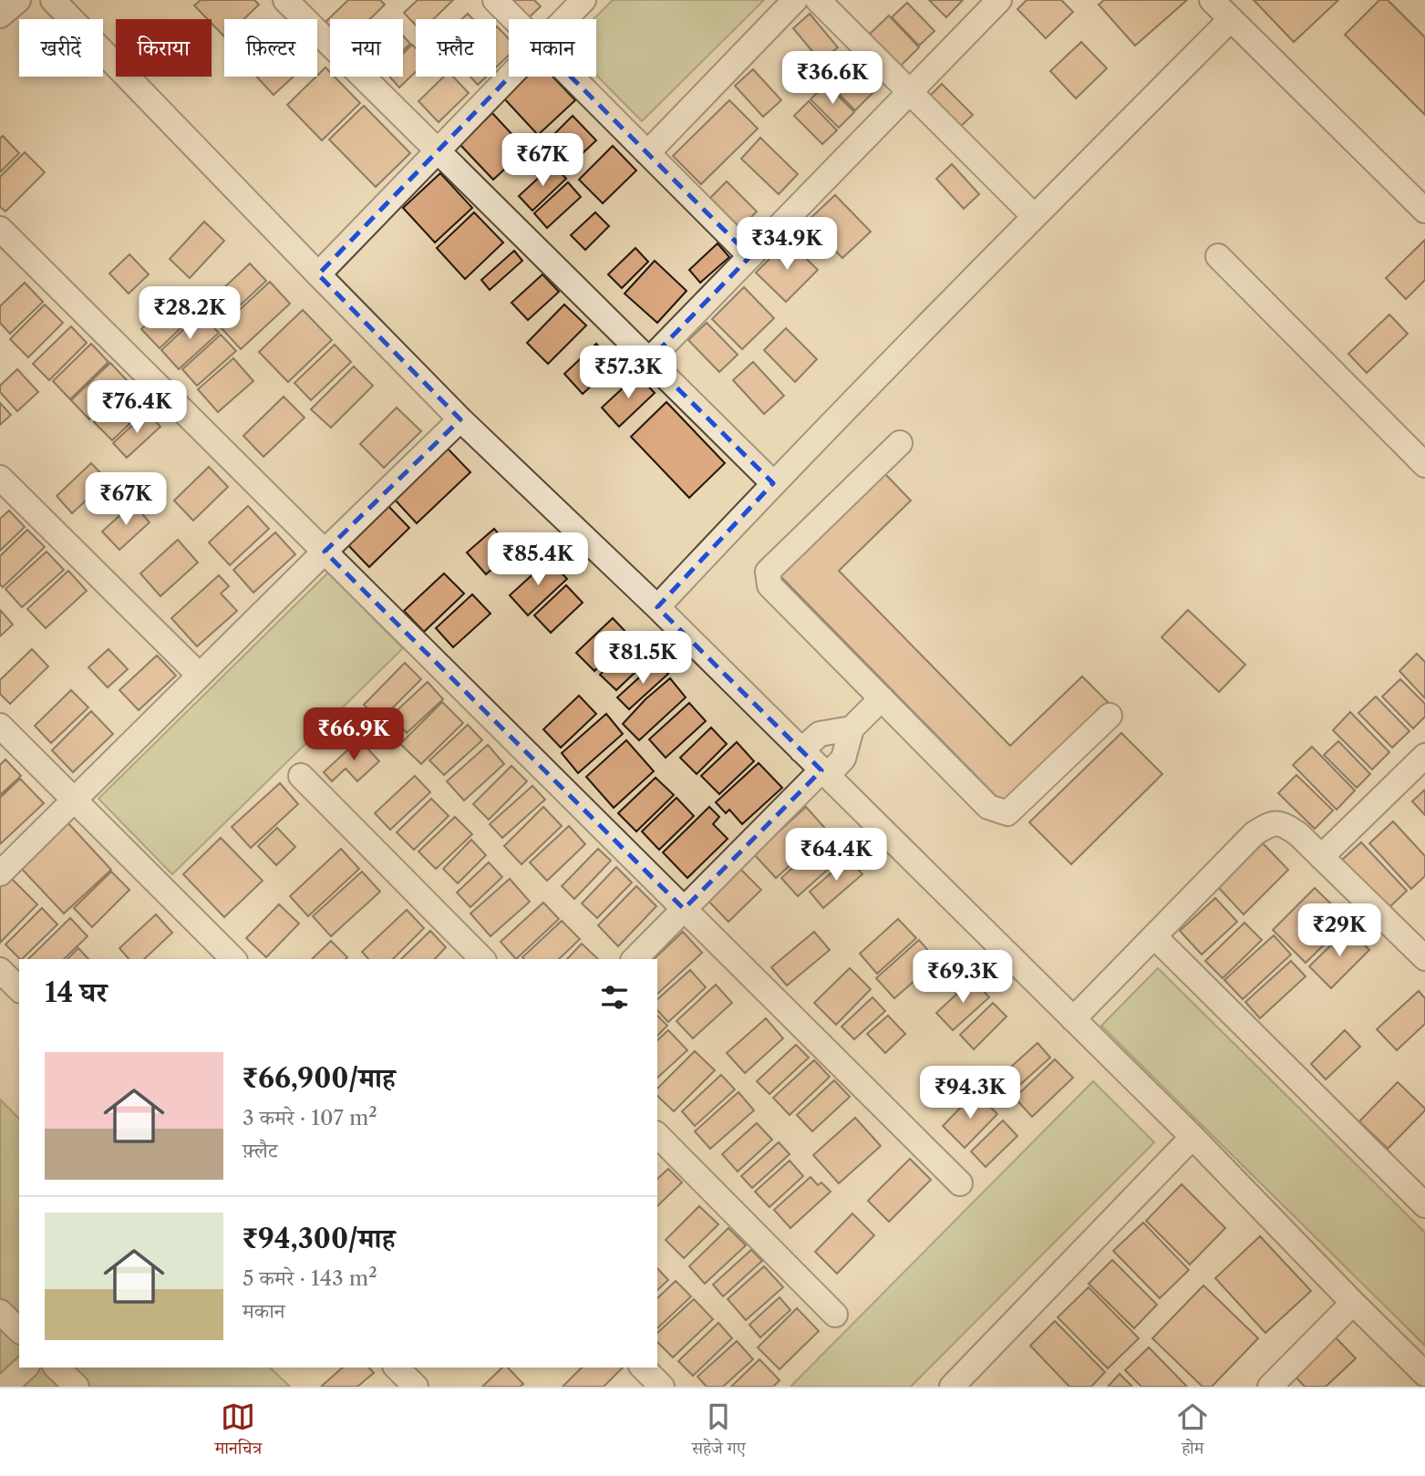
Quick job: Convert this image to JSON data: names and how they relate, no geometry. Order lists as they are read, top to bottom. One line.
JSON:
{"page":{"chip":["खरीदें","किराया","फ़िल्टर","नया","फ़्लैट","मकान"],"price":["₹36.6K","₹67K","₹34.9K","₹28.2K","₹57.3K","₹76.4K","₹67K","₹85.4K","₹81.5K","₹66.9K","₹64.4K","₹29K","₹69.3K","₹94.3K"],"heading":"14 घर","list":[{"name":"₹66,900/माह","note":"3 कमरे · 107 m² · फ़्लैट"},{"name":"₹94,300/माह","note":"5 कमरे · 143 m² · मकान"}],"tabs":["मानचित्र","सहेजे गए","होम"]}}
